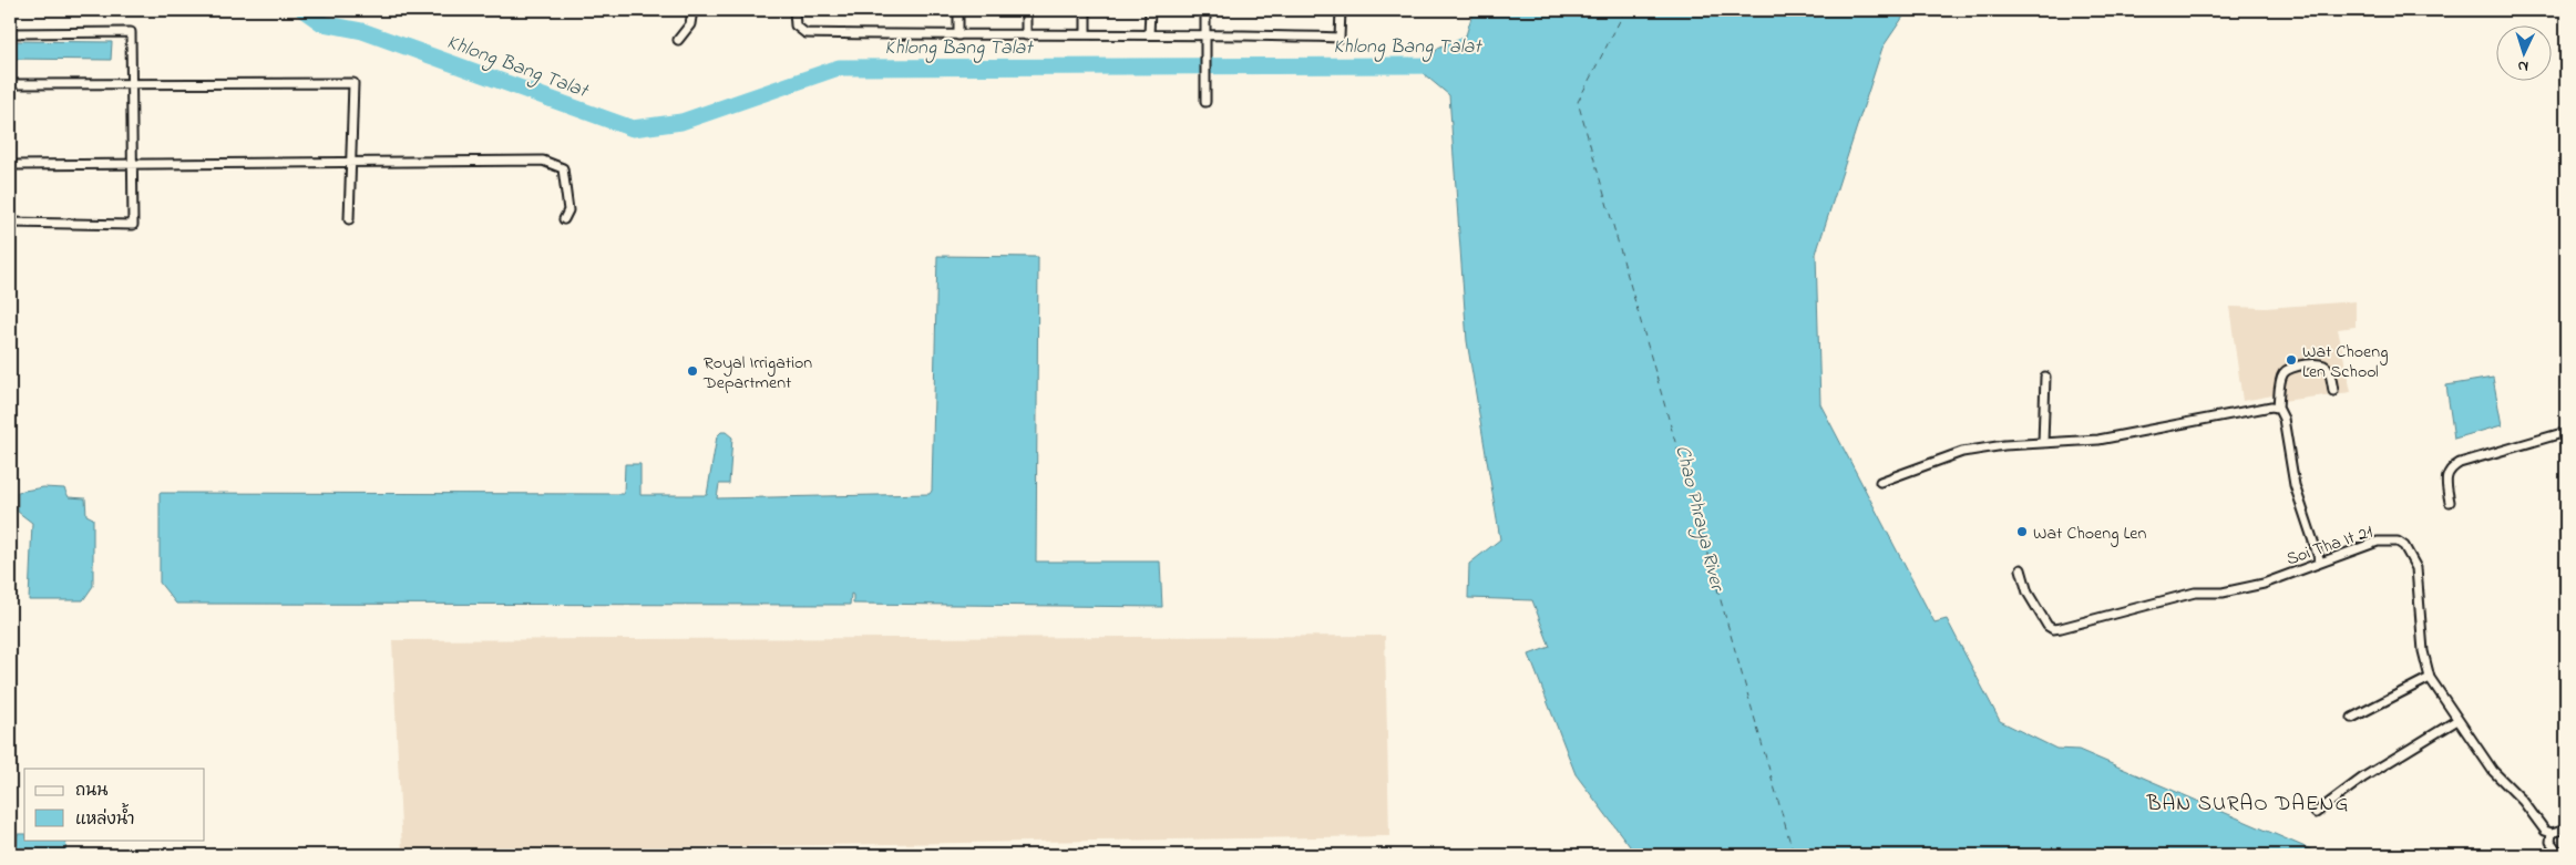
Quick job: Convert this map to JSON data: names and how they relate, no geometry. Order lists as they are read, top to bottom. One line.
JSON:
{"streets":{"street":["Soi Tha It 21"]},"districts":["BAN SURAO DAENG"],"water":["Khlong Bang Talat","Chao Phraya River"],"places":["Wat Choeng Len School","Royal Irrigation Department","Wat Choeng Len"],"legend":["ถนน","แหล่งน้ำ"],"north":"bottom"}
